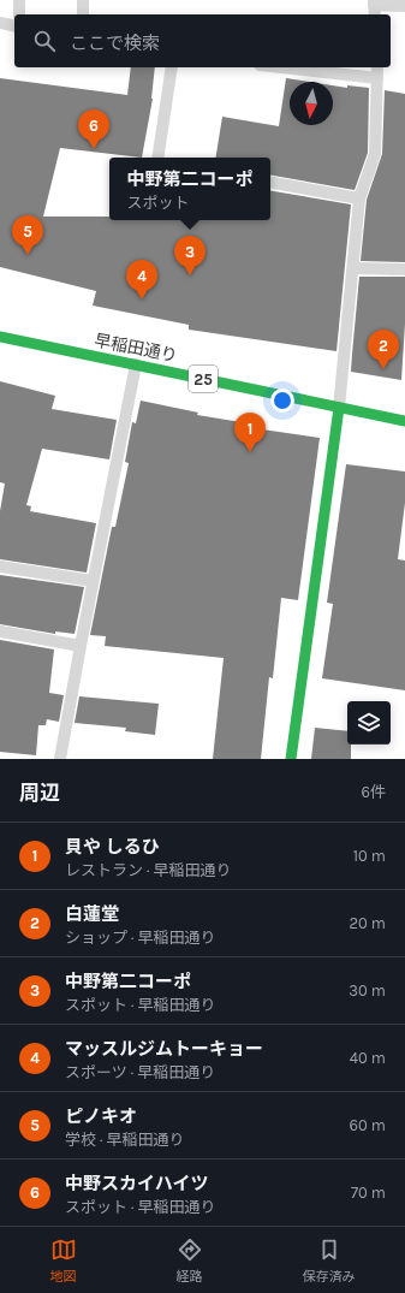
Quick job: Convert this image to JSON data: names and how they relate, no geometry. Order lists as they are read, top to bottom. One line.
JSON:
{"streets":{"main road":["早稲田通り","25"]},"north":"bottom","page":{"search":"ここで検索","pins":["6","5","3","4","2","1"],"popup":["中野第二コーポ","スポット"],"heading":["周辺","6件"],"list":[{"mark":"1","name":"貝や しるひ","note":"レストラン · 早稲田通り","value":"10 m"},{"mark":"2","name":"白蓮堂","note":"ショップ · 早稲田通り","value":"20 m"},{"mark":"3","name":"中野第二コーポ","note":"スポット · 早稲田通り","value":"30 m"},{"mark":"4","name":"マッスルジムトーキョー","note":"スポーツ · 早稲田通り","value":"40 m"},{"mark":"5","name":"ピノキオ","note":"学校 · 早稲田通り","value":"60 m"},{"mark":"6","name":"中野スカイハイツ","note":"スポット · 早稲田通り","value":"70 m"}],"nav":["地図","経路","保存済み"]}}
